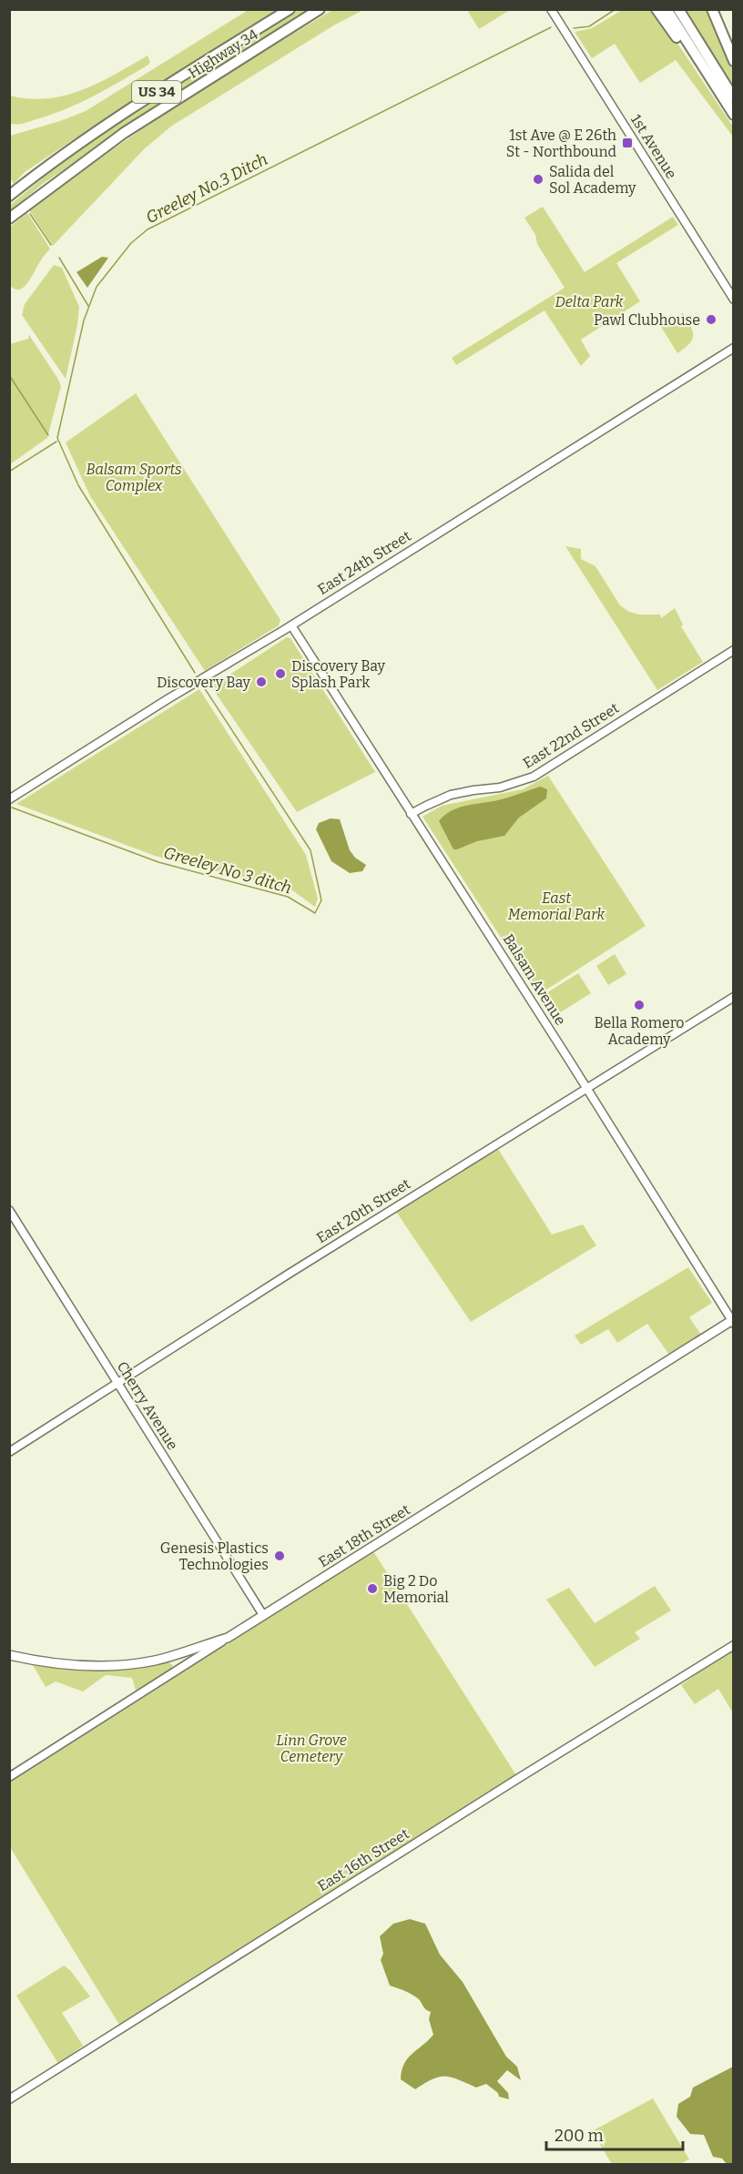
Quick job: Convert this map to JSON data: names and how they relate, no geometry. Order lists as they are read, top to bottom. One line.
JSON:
{"streets":{"highway":["Highway 34","US 34"],"main road":["East 18th Street"],"street":["1st Avenue","East 24th Street","East 22nd Street","Balsam Avenue","East 20th Street","Cherry Avenue","East 16th Street"]},"crossings":[["East 24th Street","Balsam Avenue"],["East 22nd Street","Balsam Avenue"],["Balsam Avenue","East 20th Street"],["Balsam Avenue","East 18th Street"],["East 20th Street","Cherry Avenue"],["Cherry Avenue","East 18th Street"]],"water":["Greeley No.3 Ditch","Greeley No 3 ditch"],"parks":["Delta Park","Balsam Sports Complex","East Memorial Park","Linn Grove Cemetery"],"places":{"transit":["1st Ave @ E 26th St - Northbound"],"other":["Salida del Sol Academy","Pawl Clubhouse","Discovery Bay Splash Park","Discovery Bay","Bella Romero Academy","Genesis Plastics Technologies","Big 2 Do Memorial"]},"scale_bar":"200 m"}
